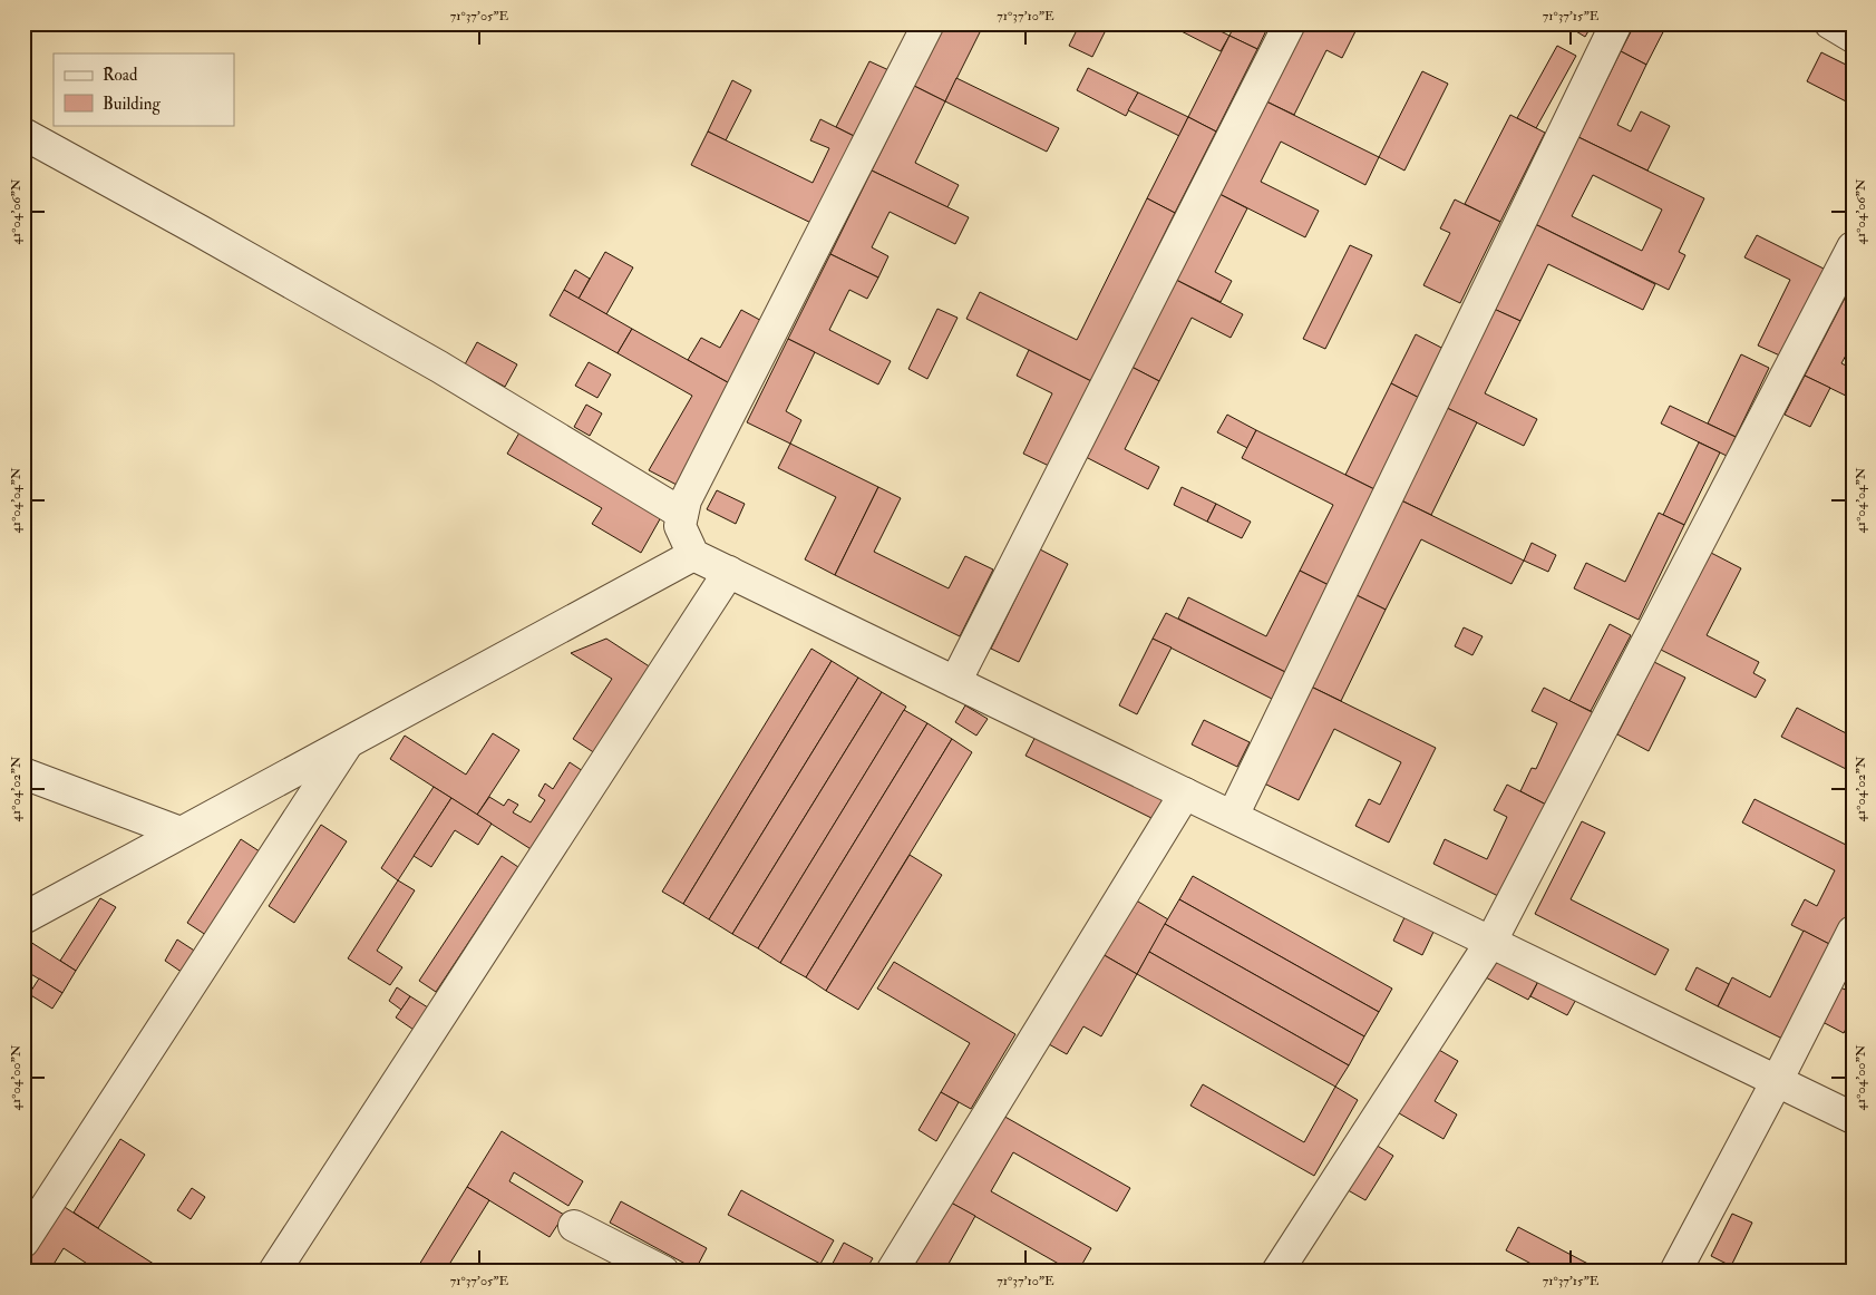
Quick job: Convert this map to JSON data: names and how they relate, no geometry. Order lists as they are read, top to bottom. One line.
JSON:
{"legend":["Road","Building"],"coordinates":["71°37'05\"E","71°37'10\"E","71°37'15\"E","41°04'06\"N","41°04'04\"N","41°04'02\"N","41°04'00\"N"]}
